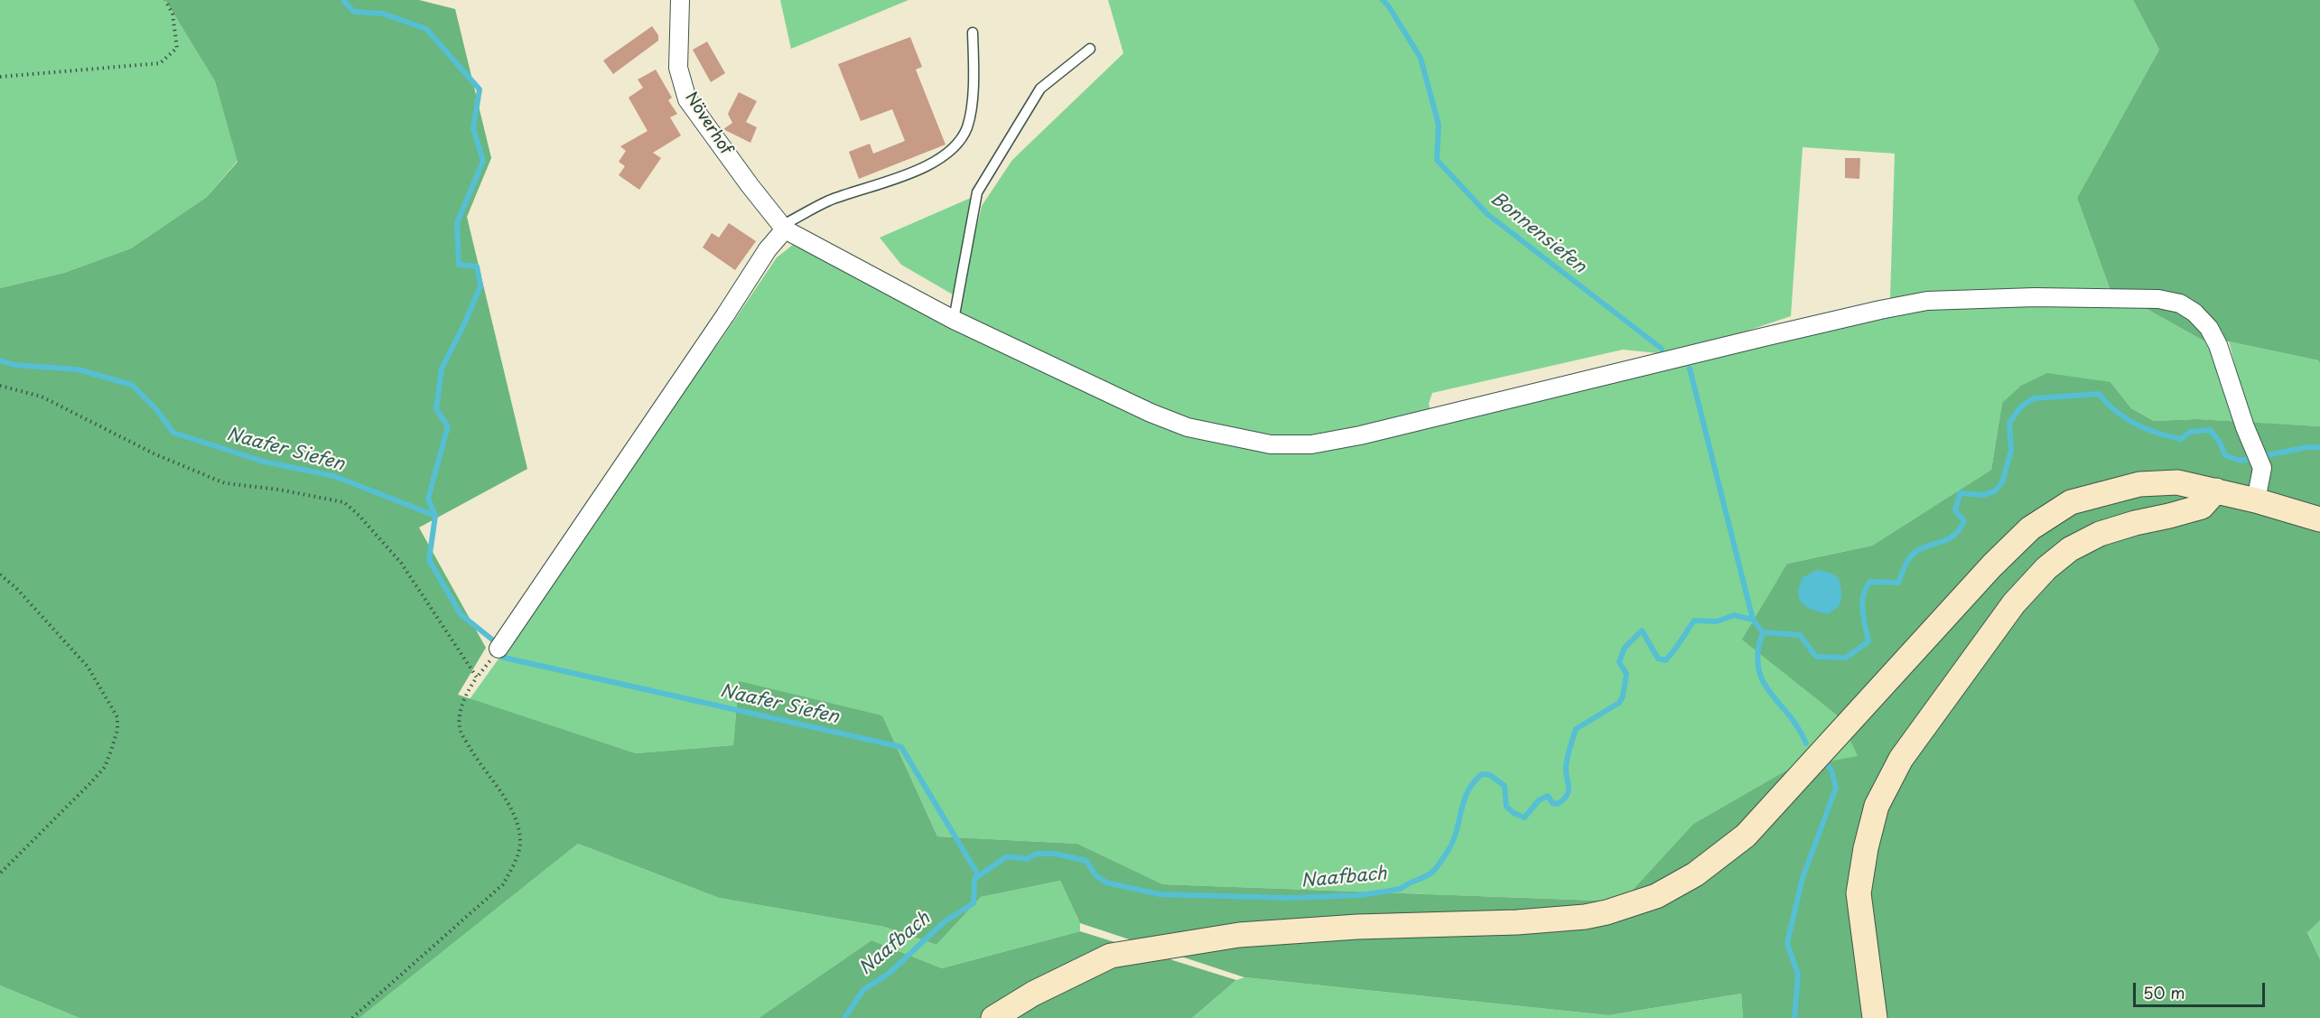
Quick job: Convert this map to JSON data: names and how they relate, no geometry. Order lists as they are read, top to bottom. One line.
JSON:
{"streets":{"street":["Növerhof"]},"water":["Bonnensiefen","Naafer Siefen","Naafbach"],"scale_bar":"50 m"}
